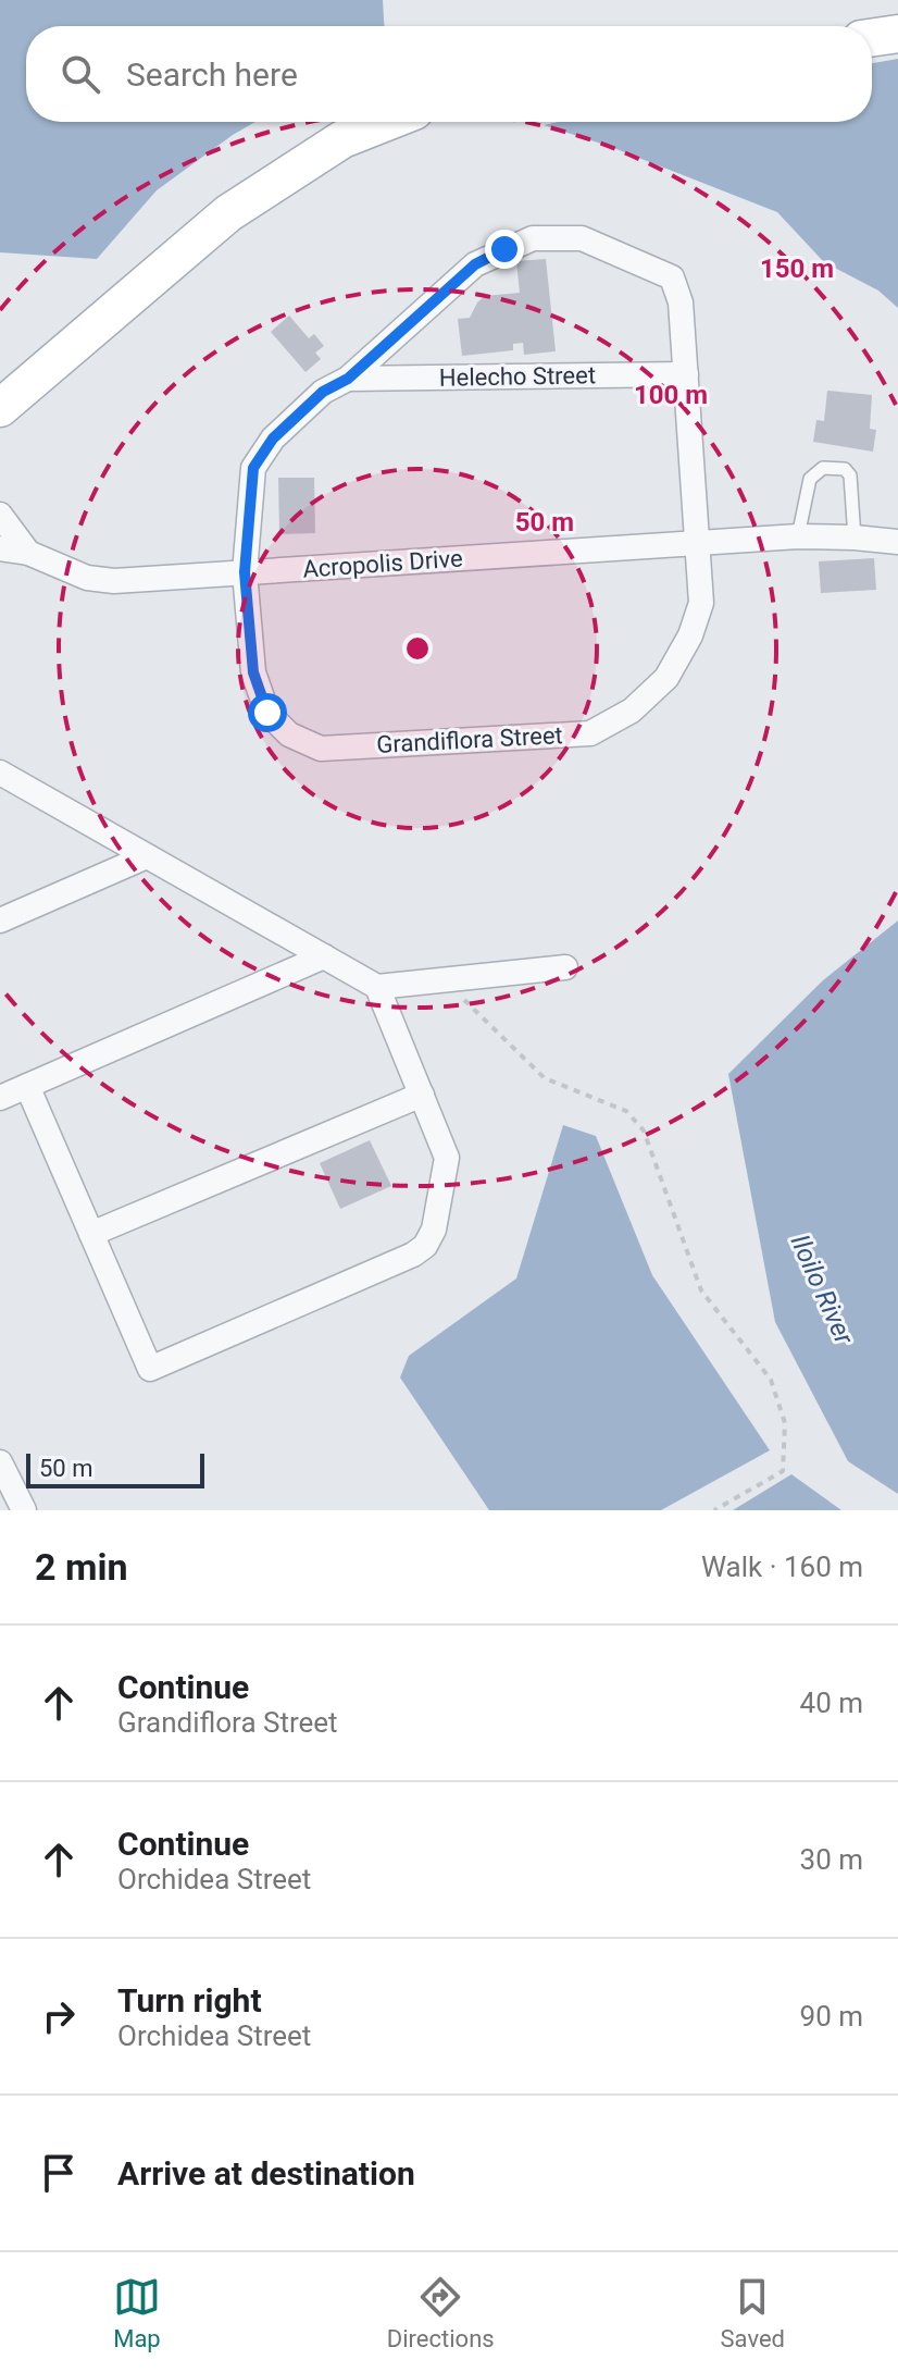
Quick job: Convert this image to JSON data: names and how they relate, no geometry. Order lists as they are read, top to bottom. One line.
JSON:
{"streets":{"street":["Helecho Street","Acropolis Drive","Grandiflora Street"]},"crossings":[["Helecho Street","Grandiflora Street"],["Acropolis Drive","Grandiflora Street"]],"water":["Iloilo River"],"scale_bar":"50 m","page":{"search":"Search here","scale":"50 m","heading":["2 min","Walk · 160 m"],"list":[["Continue","Grandiflora Street","40 m"],["Continue","Orchidea Street","30 m"],["Turn right","Orchidea Street","90 m"],"Arrive at destination"],"nav":["Map","Directions","Saved"]},"rings":["150 m","100 m","50 m"]}
